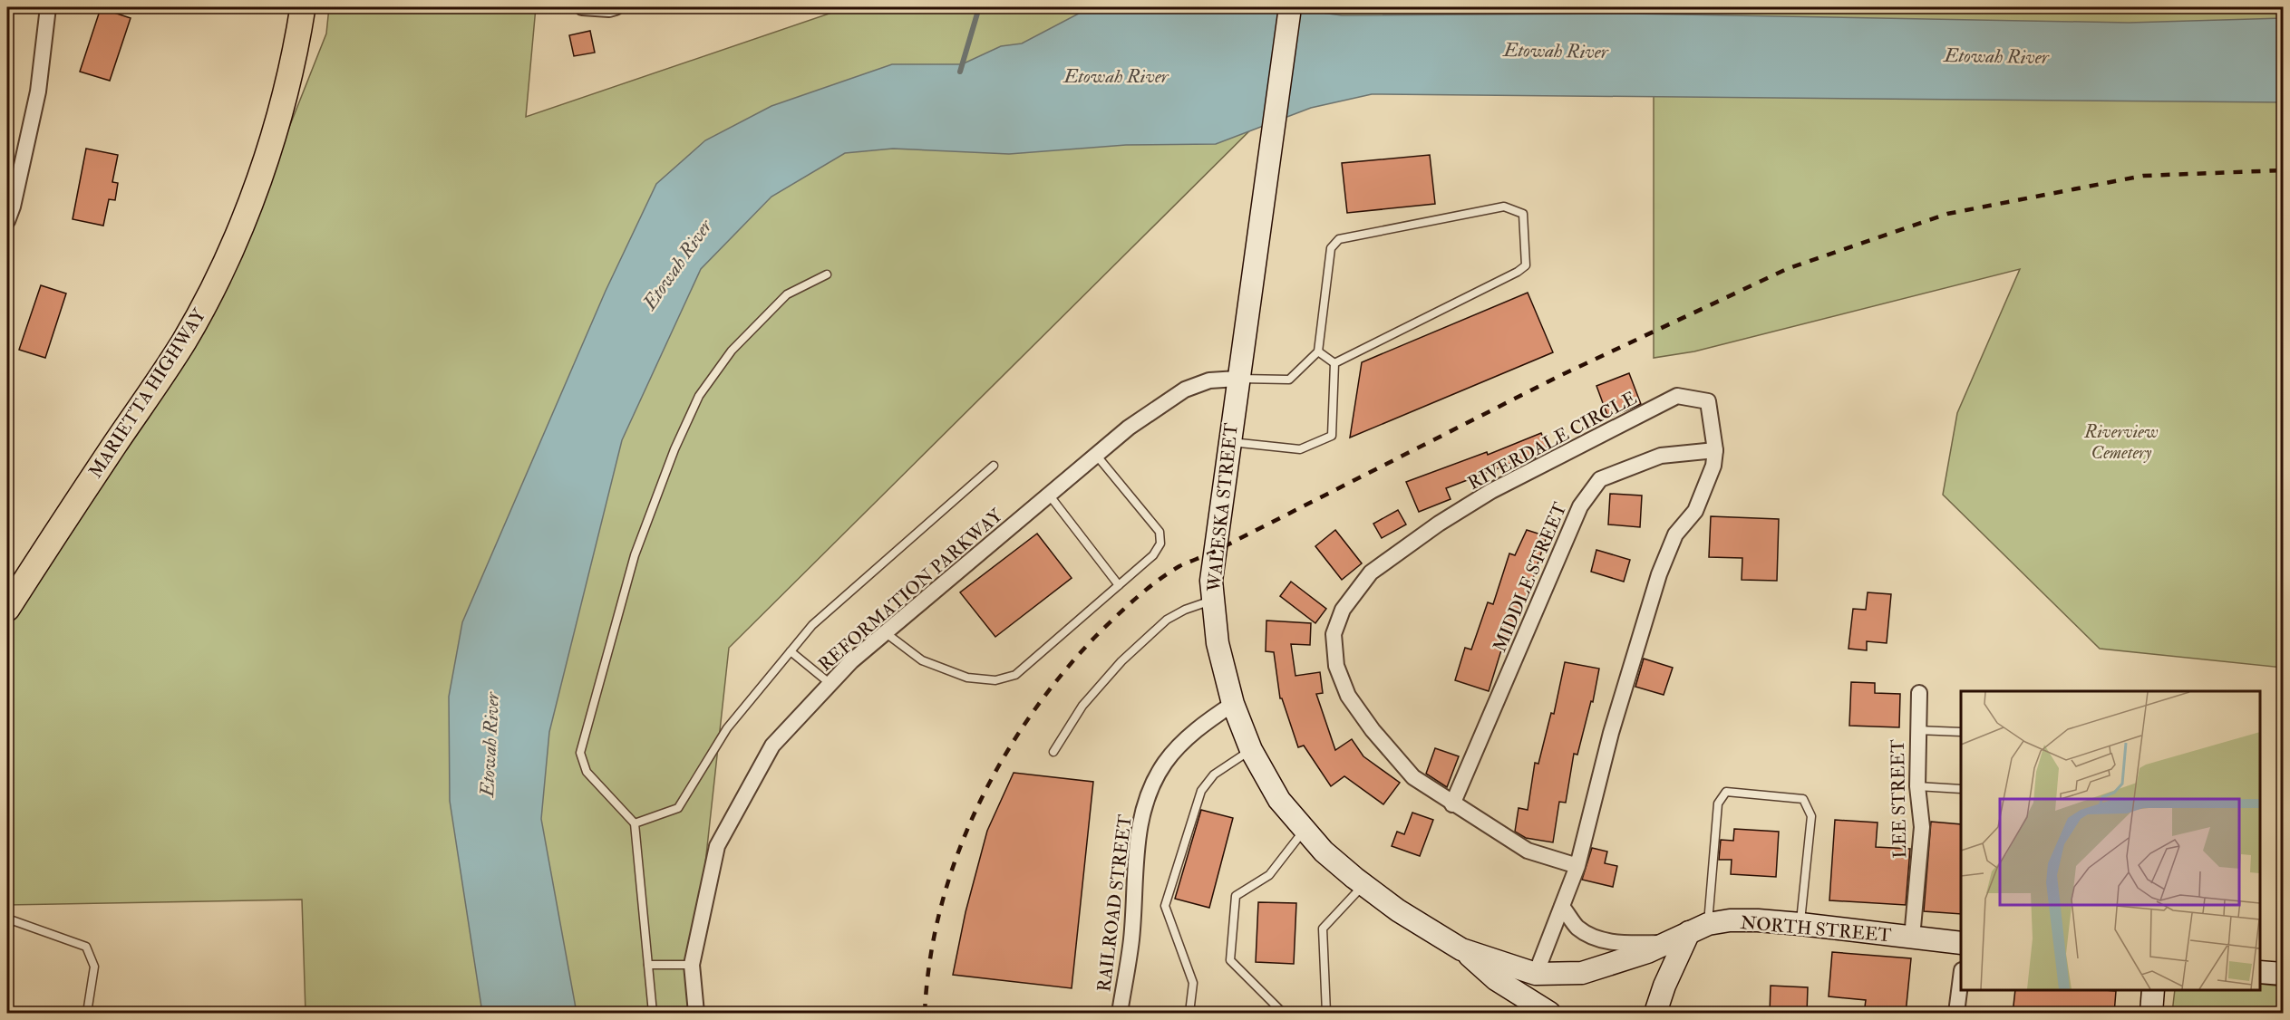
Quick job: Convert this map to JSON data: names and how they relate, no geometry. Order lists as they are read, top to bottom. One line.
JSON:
{"streets":{"main road":["MARIETTA HIGHWAY","WALESKA STREET","NORTH STREET"],"street":["RIVERDALE CIRCLE","MIDDLE STREET","REFORMATION PARKWAY","LEE STREET","RAILROAD STREET"]},"crossings":[["RIVERDALE CIRCLE","MIDDLE STREET"],["WALESKA STREET","REFORMATION PARKWAY"],["WALESKA STREET","RAILROAD STREET"],["WALESKA STREET","NORTH STREET"],["LEE STREET","NORTH STREET"]],"water":["Etowah River"],"parks":["Riverview Cemetery"]}
